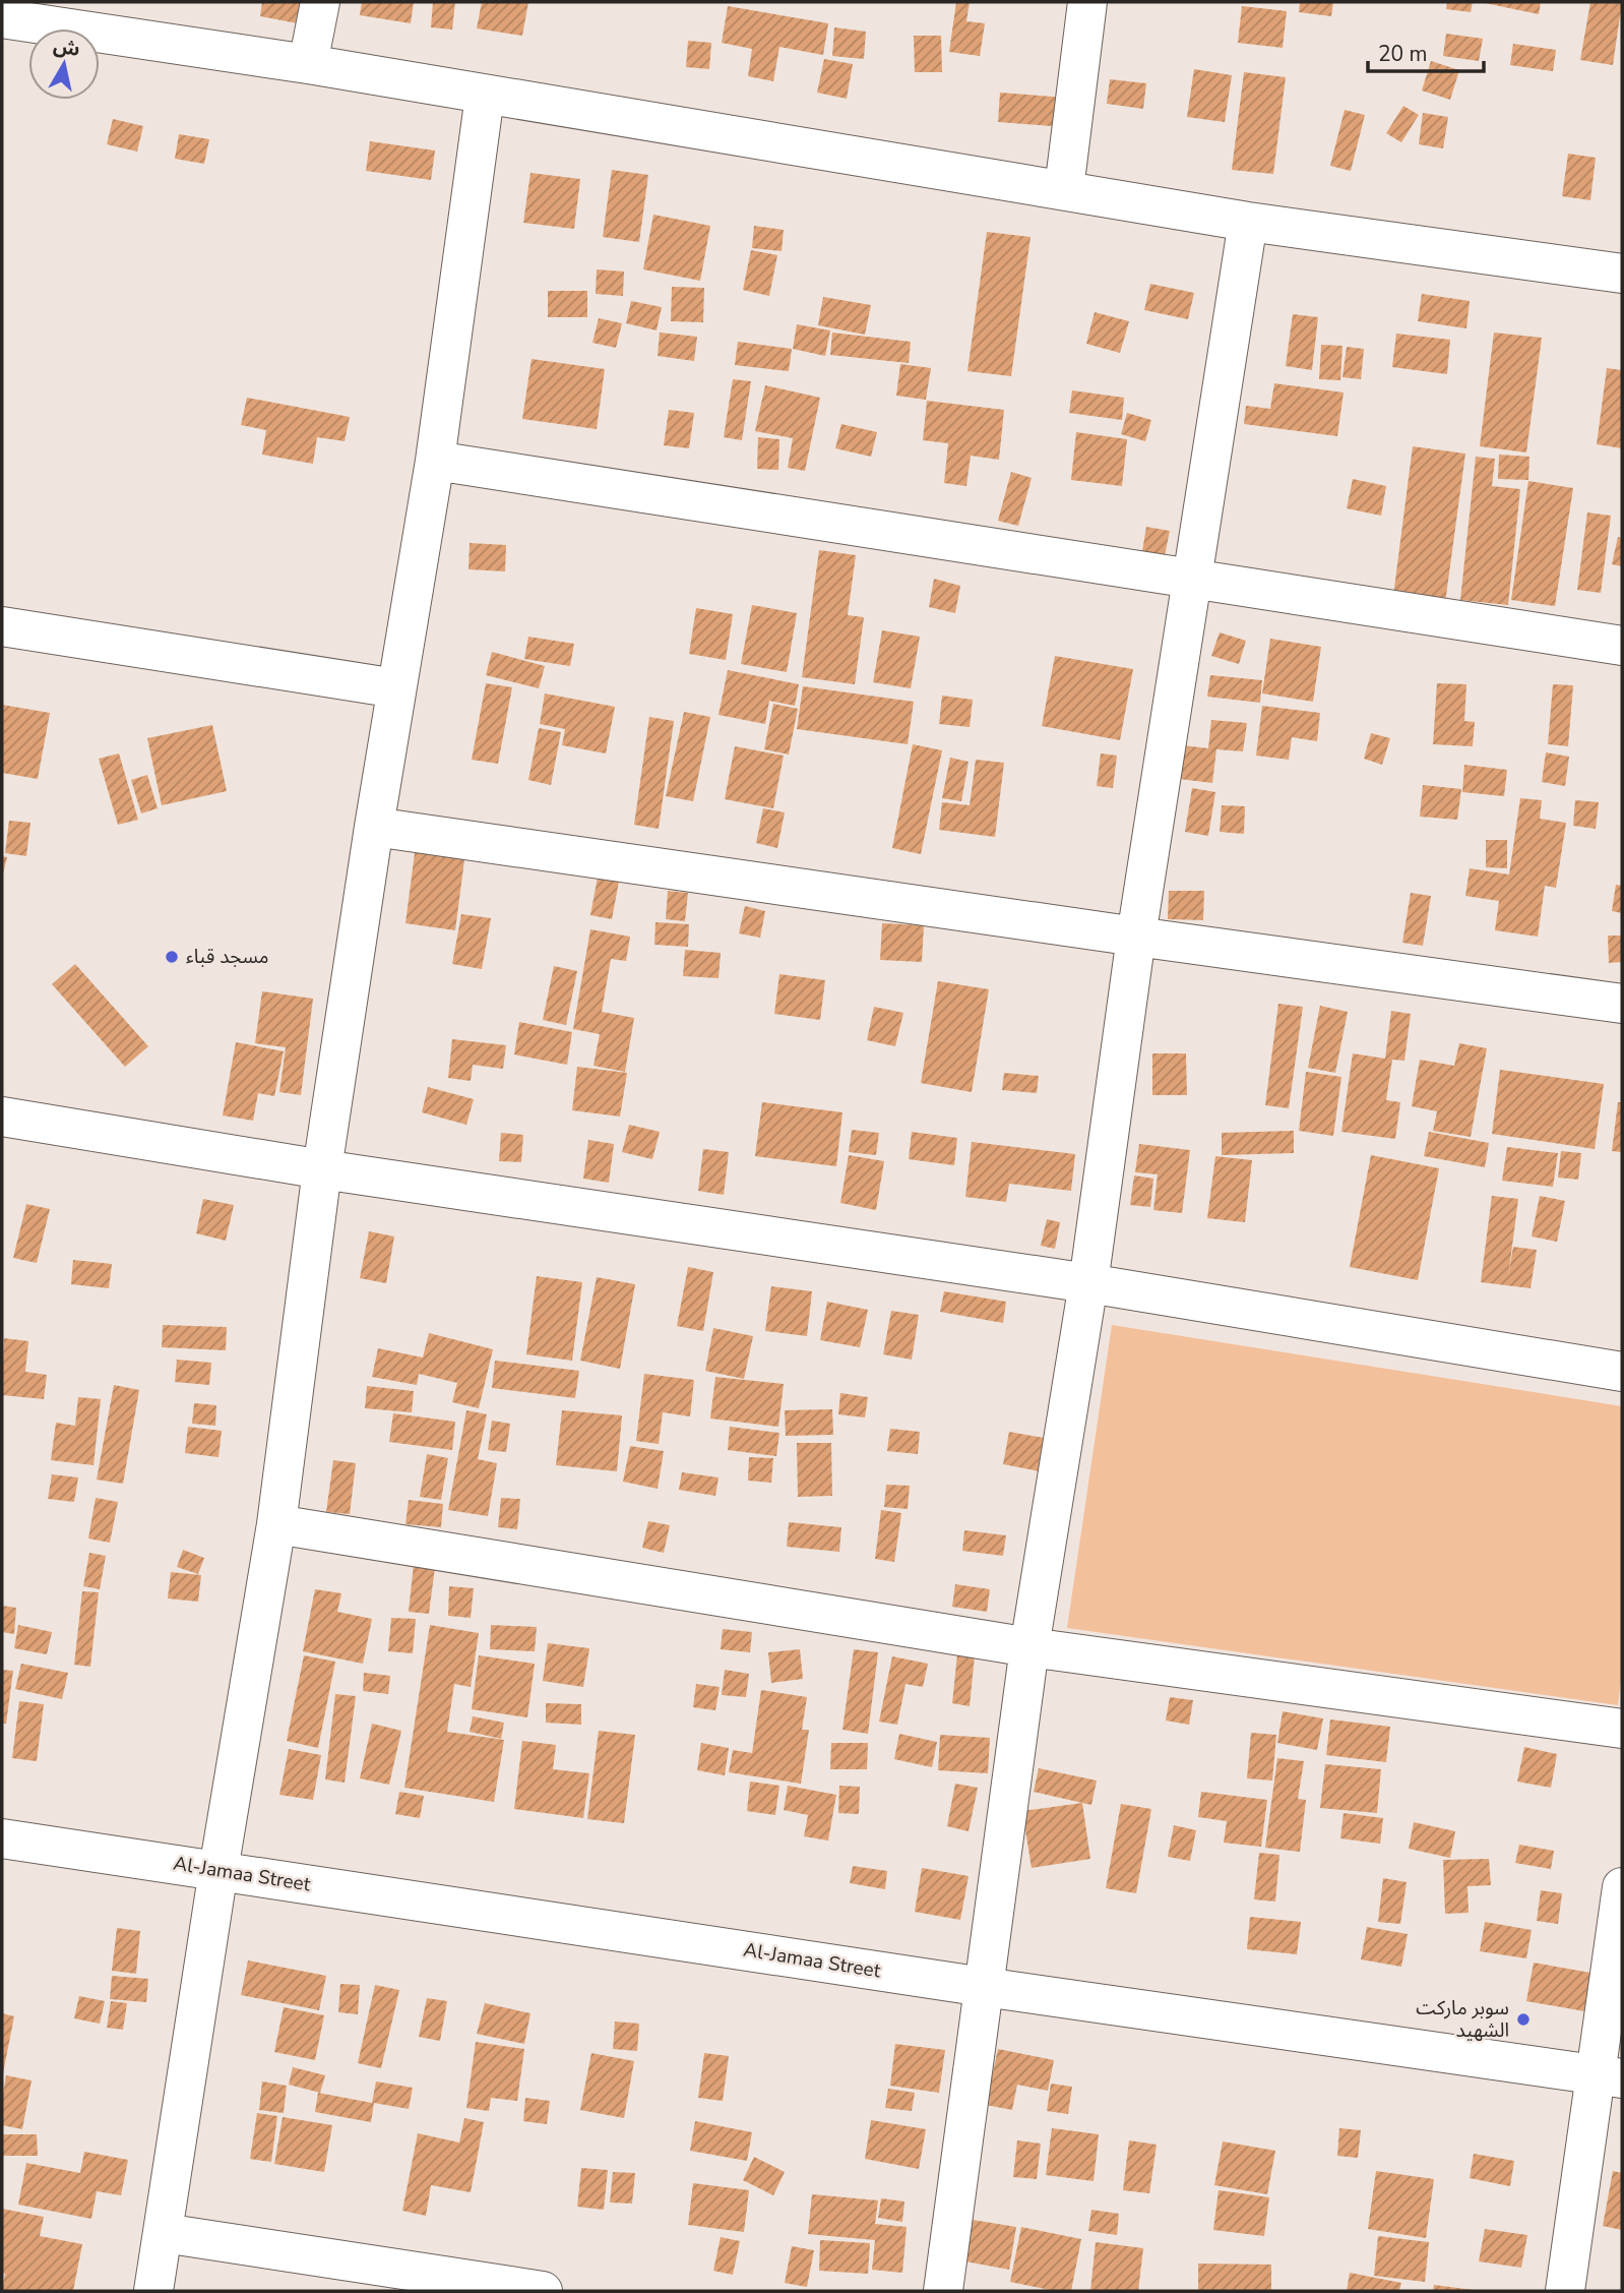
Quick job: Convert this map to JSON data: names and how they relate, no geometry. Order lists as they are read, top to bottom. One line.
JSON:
{"streets":{"street":["Al-Jamaa Street"]},"places":["مسجد قباء","سوبر ماركت الشهيد"],"scale_bar":"20 m","north":"top"}
